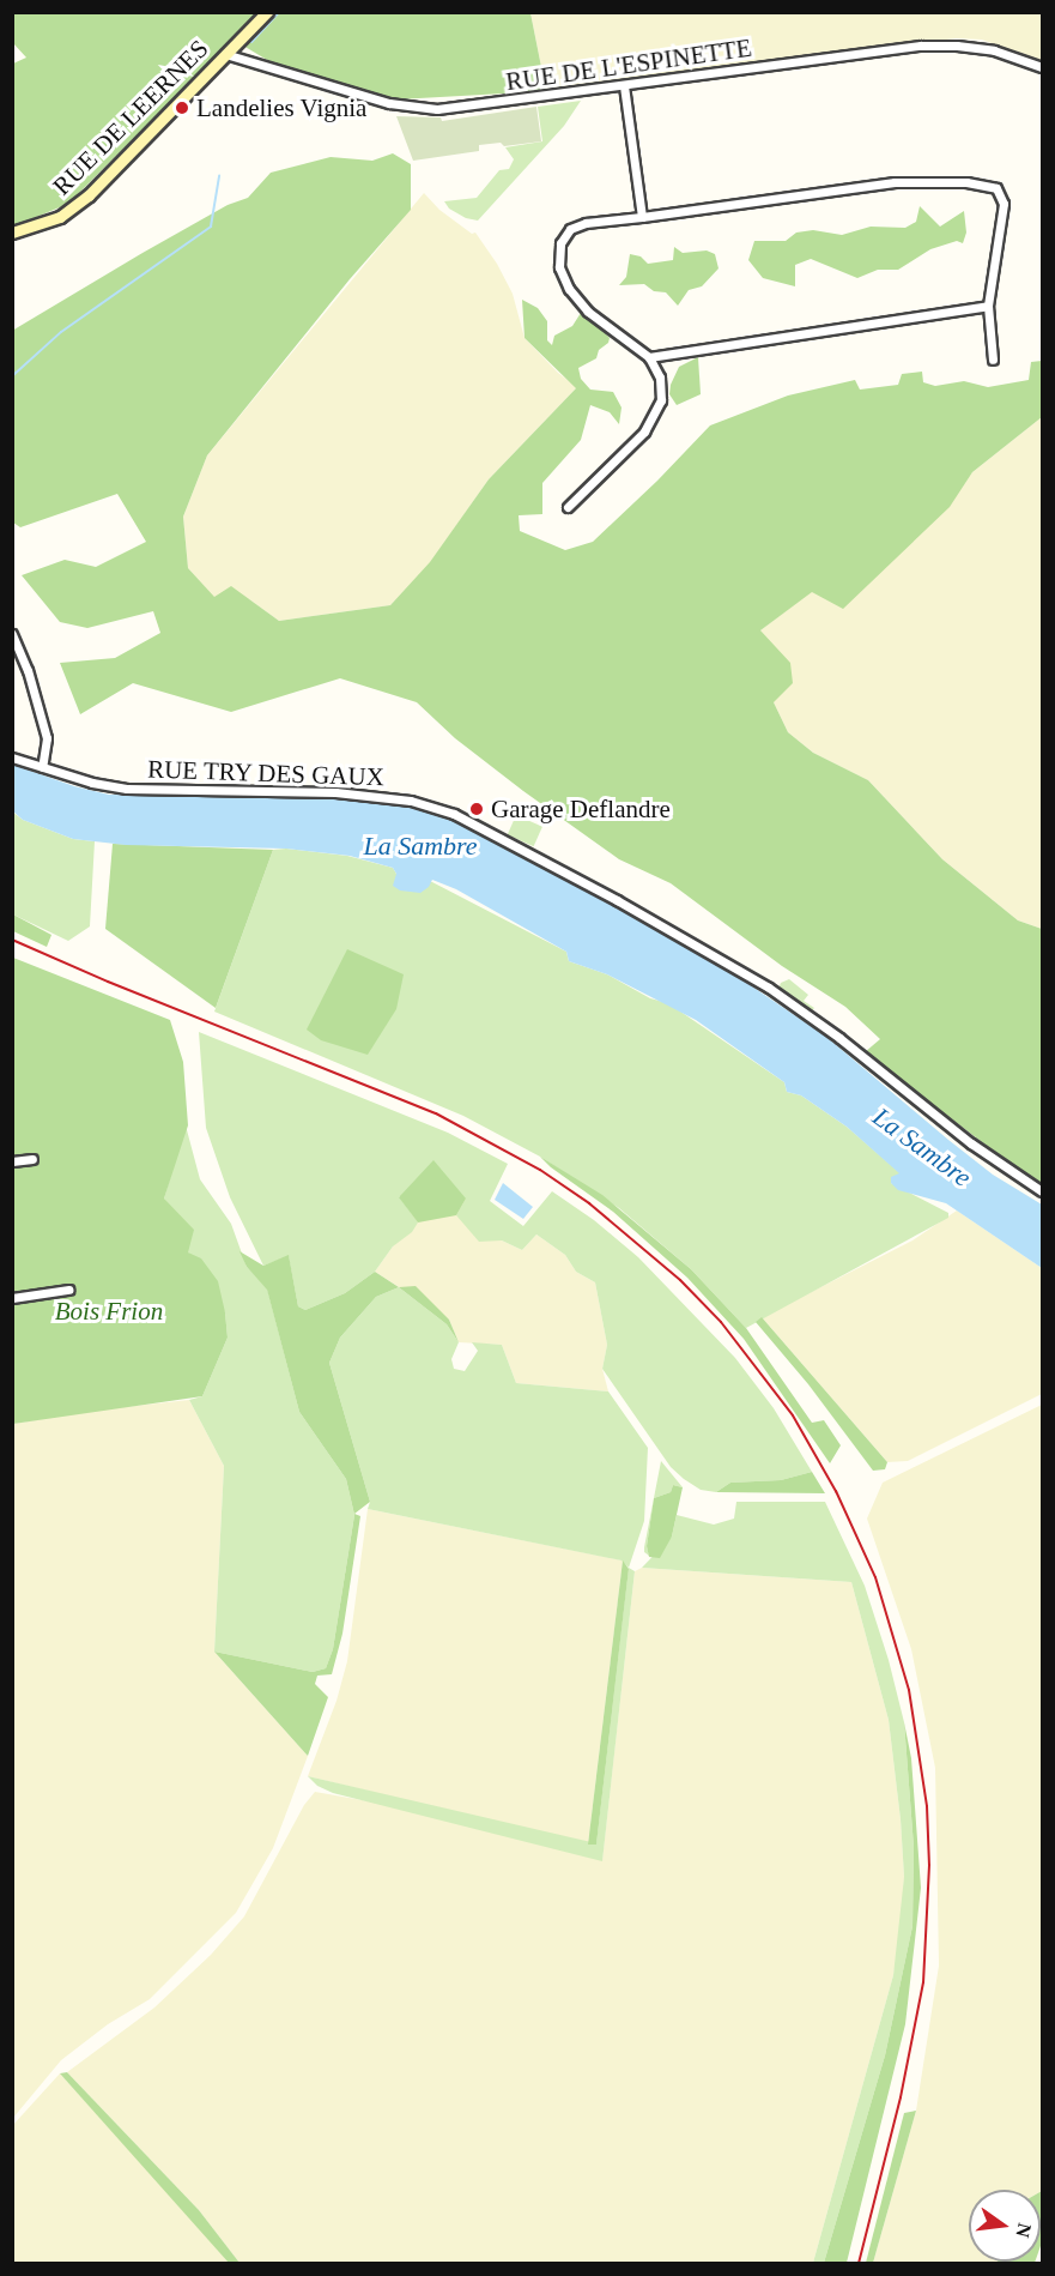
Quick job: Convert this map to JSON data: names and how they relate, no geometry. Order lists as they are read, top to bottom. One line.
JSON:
{"streets":{"street":["RUE DE L'ESPINETTE","RUE DE LEERNES","RUE TRY DES GAUX"]},"crossings":[["RUE DE L'ESPINETTE","RUE DE LEERNES"]],"water":["La Sambre"],"parks":["Bois Frion"],"places":["Landelies Vignia","Garage Deflandre"],"north":"right"}
